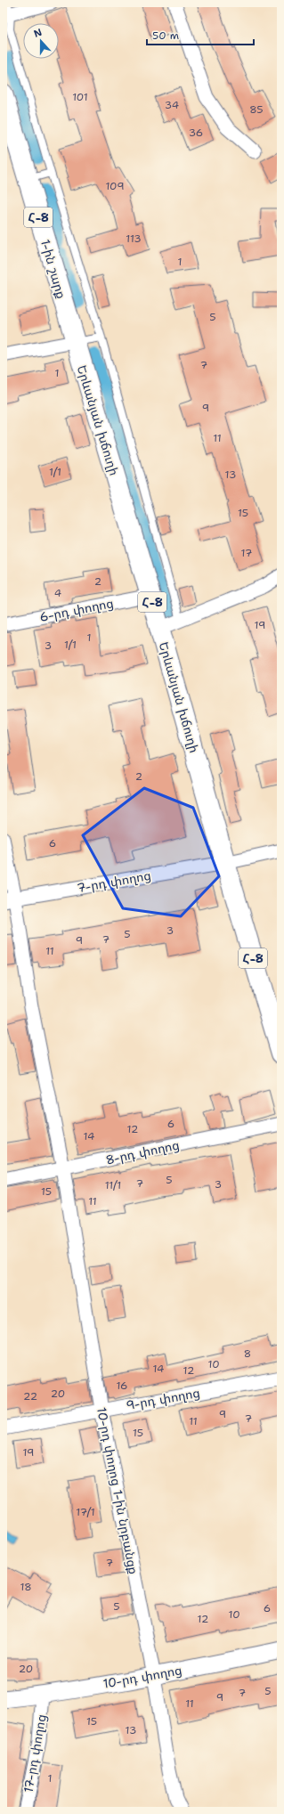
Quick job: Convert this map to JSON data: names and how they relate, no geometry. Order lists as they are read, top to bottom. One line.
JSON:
{"streets":{"main road":["Հ-8","1-ին շարք","Երևանյան խճուղի"],"street":["6-րդ փողոց","7-րդ փողոց","8-րդ փողոց","9-րդ փողոց","10-րդ փողոց 1-ին նրբանցք","10-րդ փողոց","17-րդ փողոց"]},"crossings":[["1-ին շարք","Երևանյան խճուղի"],["Երևանյան խճուղի","6-րդ փողոց"],["Երևանյան խճուղի","7-րդ փողոց"],["7-րդ փողոց","10-րդ փողոց 1-ին նրբանցք"],["8-րդ փողոց","10-րդ փողոց 1-ին նրբանցք"],["9-րդ փողոց","10-րդ փողոց 1-ին նրբանցք"],["10-րդ փողոց 1-ին նրբանցք","10-րդ փողոց"],["10-րդ փողոց","17-րդ փողոց"]],"house_numbers":["101","34","85","36","109","113","1","5","7","1","9","11","1/1","13","15","17","2","4","19","1","1/1","3","2","6","3","5","7","9","11","6","12","14","5","7","3","11/1","15","11","8","10","14","12","16","20","22","9","7","11","15","19","17/1","7","18","5","6","10","12","20","5","7","9","11","15","13","1"],"scale_bar":"50 m","north":"top"}
